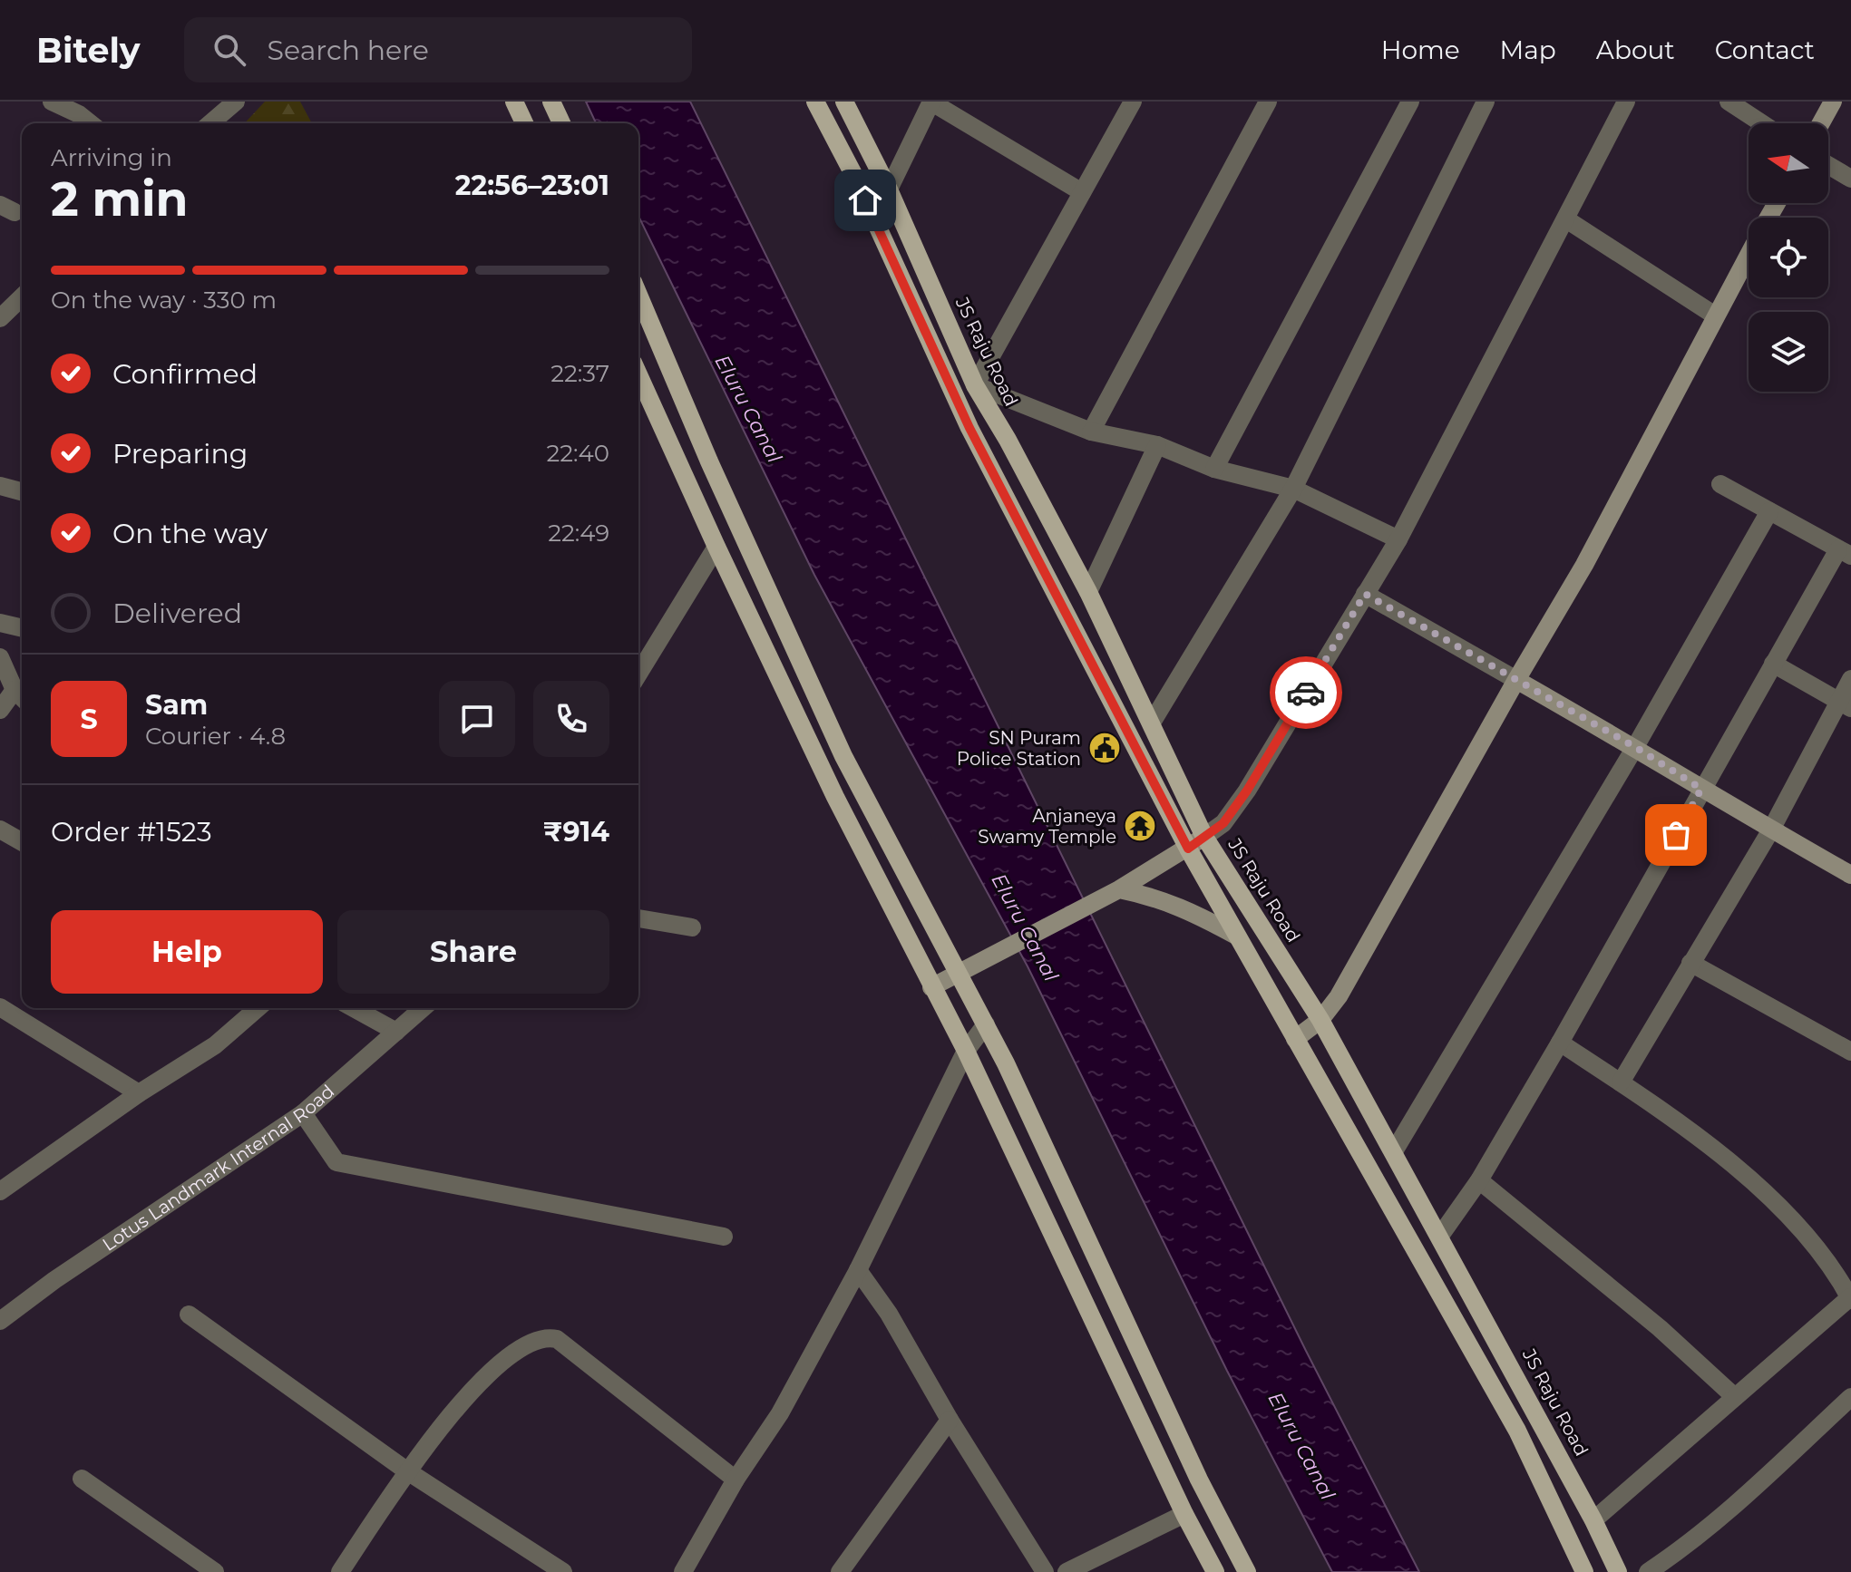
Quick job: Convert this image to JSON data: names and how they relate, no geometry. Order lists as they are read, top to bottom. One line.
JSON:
{"streets":{"main road":["JS Raju Road"],"street":["Lotus Landmark Internal Road"]},"water":["Eluru Canal"],"places":{"public building":["SN Puram Police Station"],"temple":["Anjaneya Swamy Temple"]},"north":"left","page":{"header":"Bitely","search":"Search here","nav":["Home","Map","About","Contact"],"heading":["2 min","Arriving in","22:56–23:01"],"panel":["Sam","Courier · 4.8","Order #1523","₹914"],"bar":"On the way · 330 m","list":[["Confirmed","22:37"],["Preparing","22:40"],["On the way","22:49"],"Delivered"],"round":"S","buttons":["Help","Share"]}}
